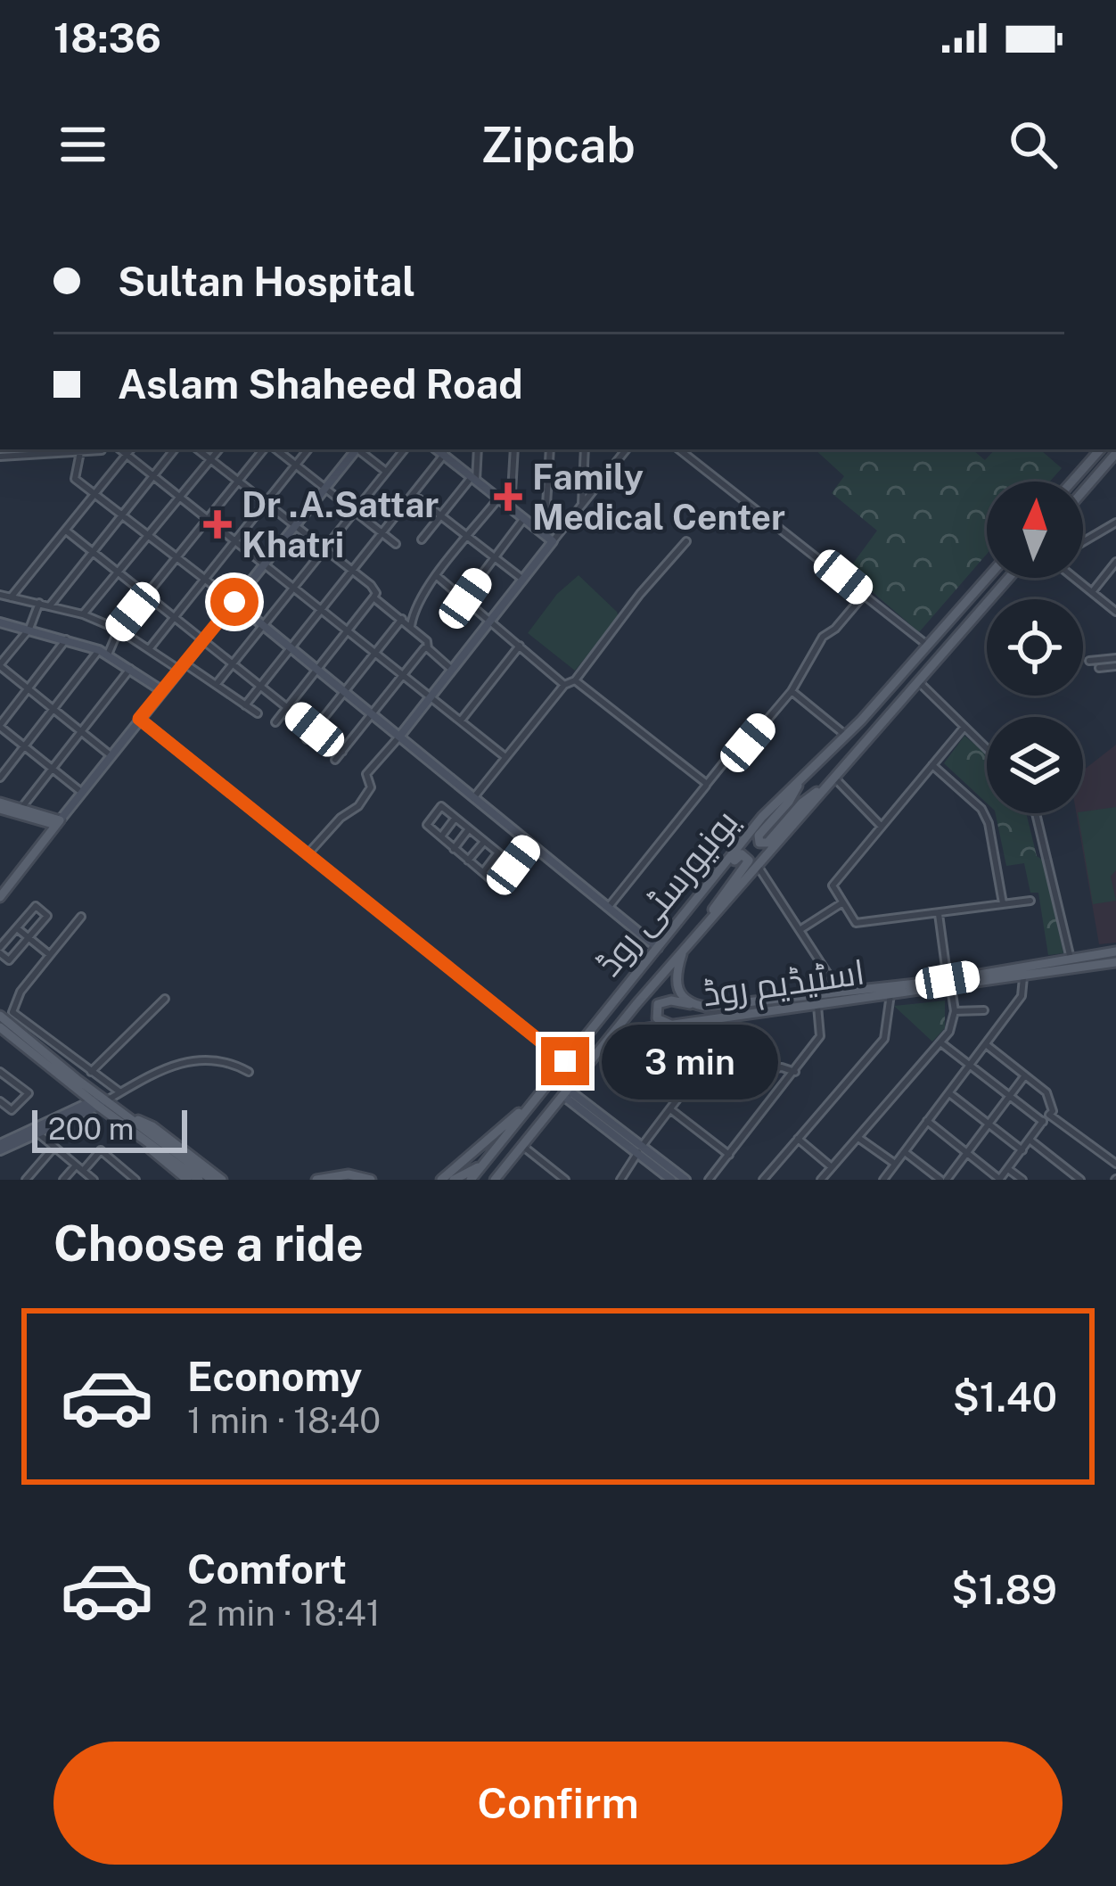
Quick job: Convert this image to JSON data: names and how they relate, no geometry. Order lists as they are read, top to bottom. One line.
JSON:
{"streets":{"main road":["یونیورسٹی روڈ","اسٹیڈیم روڈ"]},"crossings":[["یونیورسٹی روڈ","اسٹیڈیم روڈ"]],"places":{"health":["Family Medical Center","Dr .A.Sattar Khatri"]},"scale_bar":"200 m","north":"top","page":{"status":"18:36","header":"Zipcab","banner":["Sultan Hospital","Aslam Shaheed Road"],"bubble":"3 min","scale":"200 m","heading":"Choose a ride","list":[{"name":"Economy","note":"1 min · 18:40","value":"$1.40"},{"name":"Comfort","note":"2 min · 18:41","value":"$1.89"}],"buttons":"Confirm"}}
